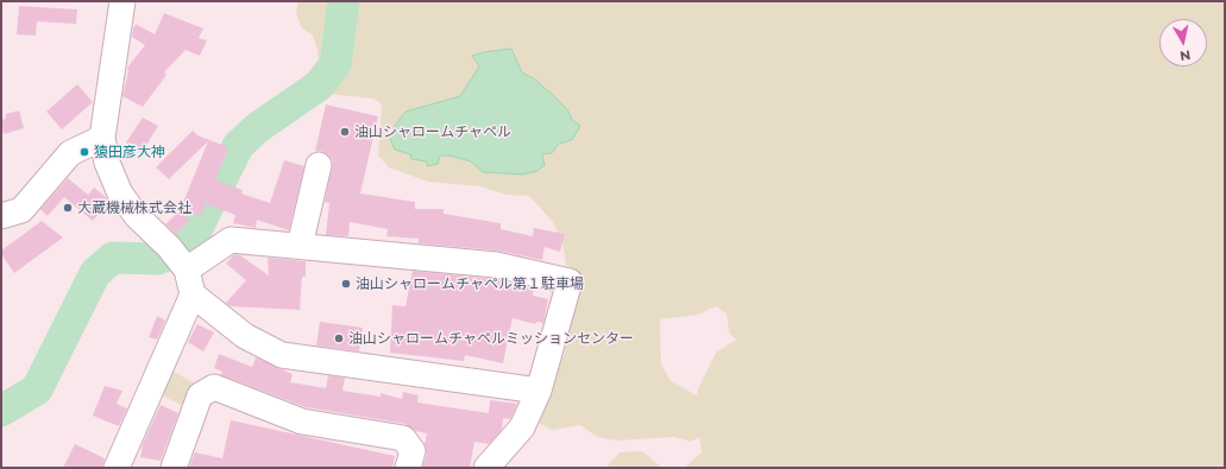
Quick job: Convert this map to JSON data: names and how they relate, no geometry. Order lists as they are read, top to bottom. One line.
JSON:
{"places":["油山シャロームチャペル","猿田彦大神","大蔵機械株式会社","油山シャロームチャペル第１駐車場","油山シャロームチャペルミッションセンター"],"north":"bottom"}
